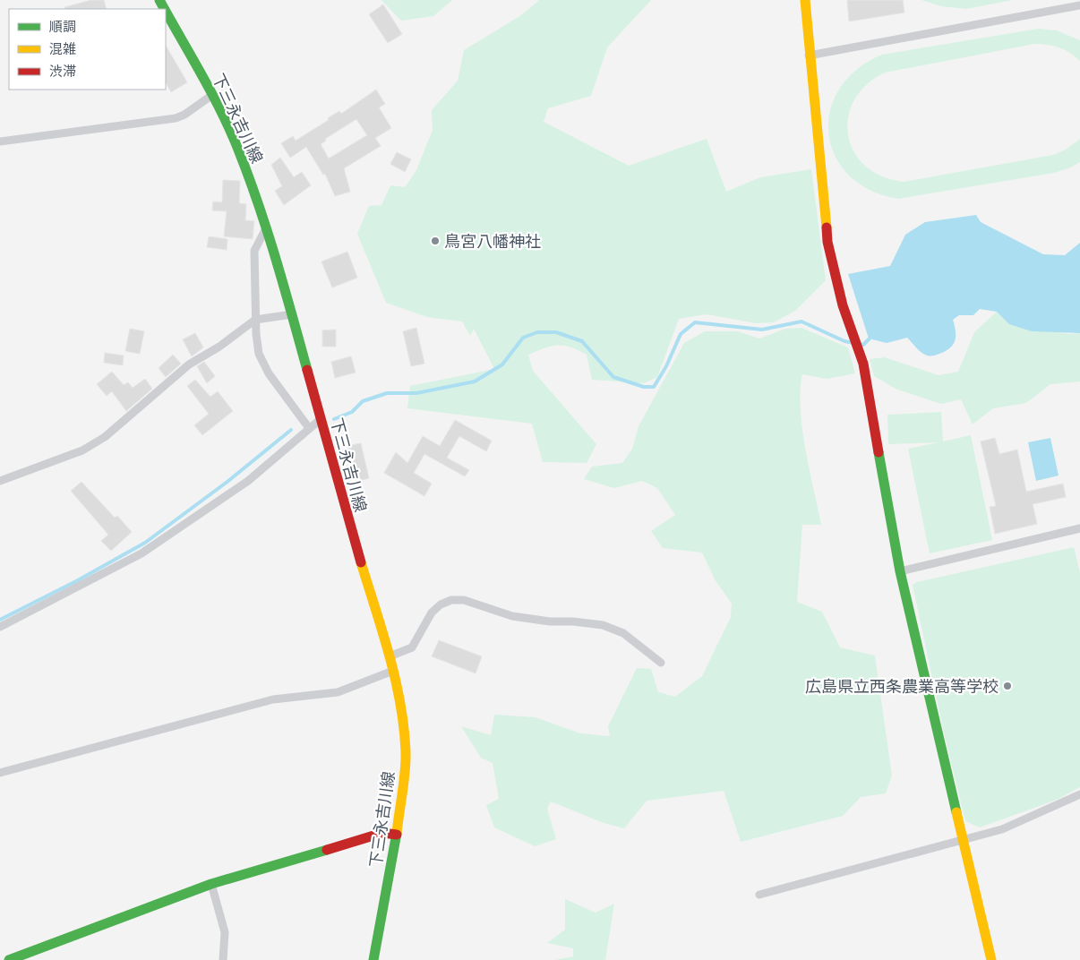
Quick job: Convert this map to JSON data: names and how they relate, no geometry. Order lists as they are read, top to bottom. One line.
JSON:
{"streets":{"street":["下三永吉川線"]},"places":["鳥宮八幡神社","広島県立西条農業高等学校"],"legend":["順調","混雑","渋滞"]}
